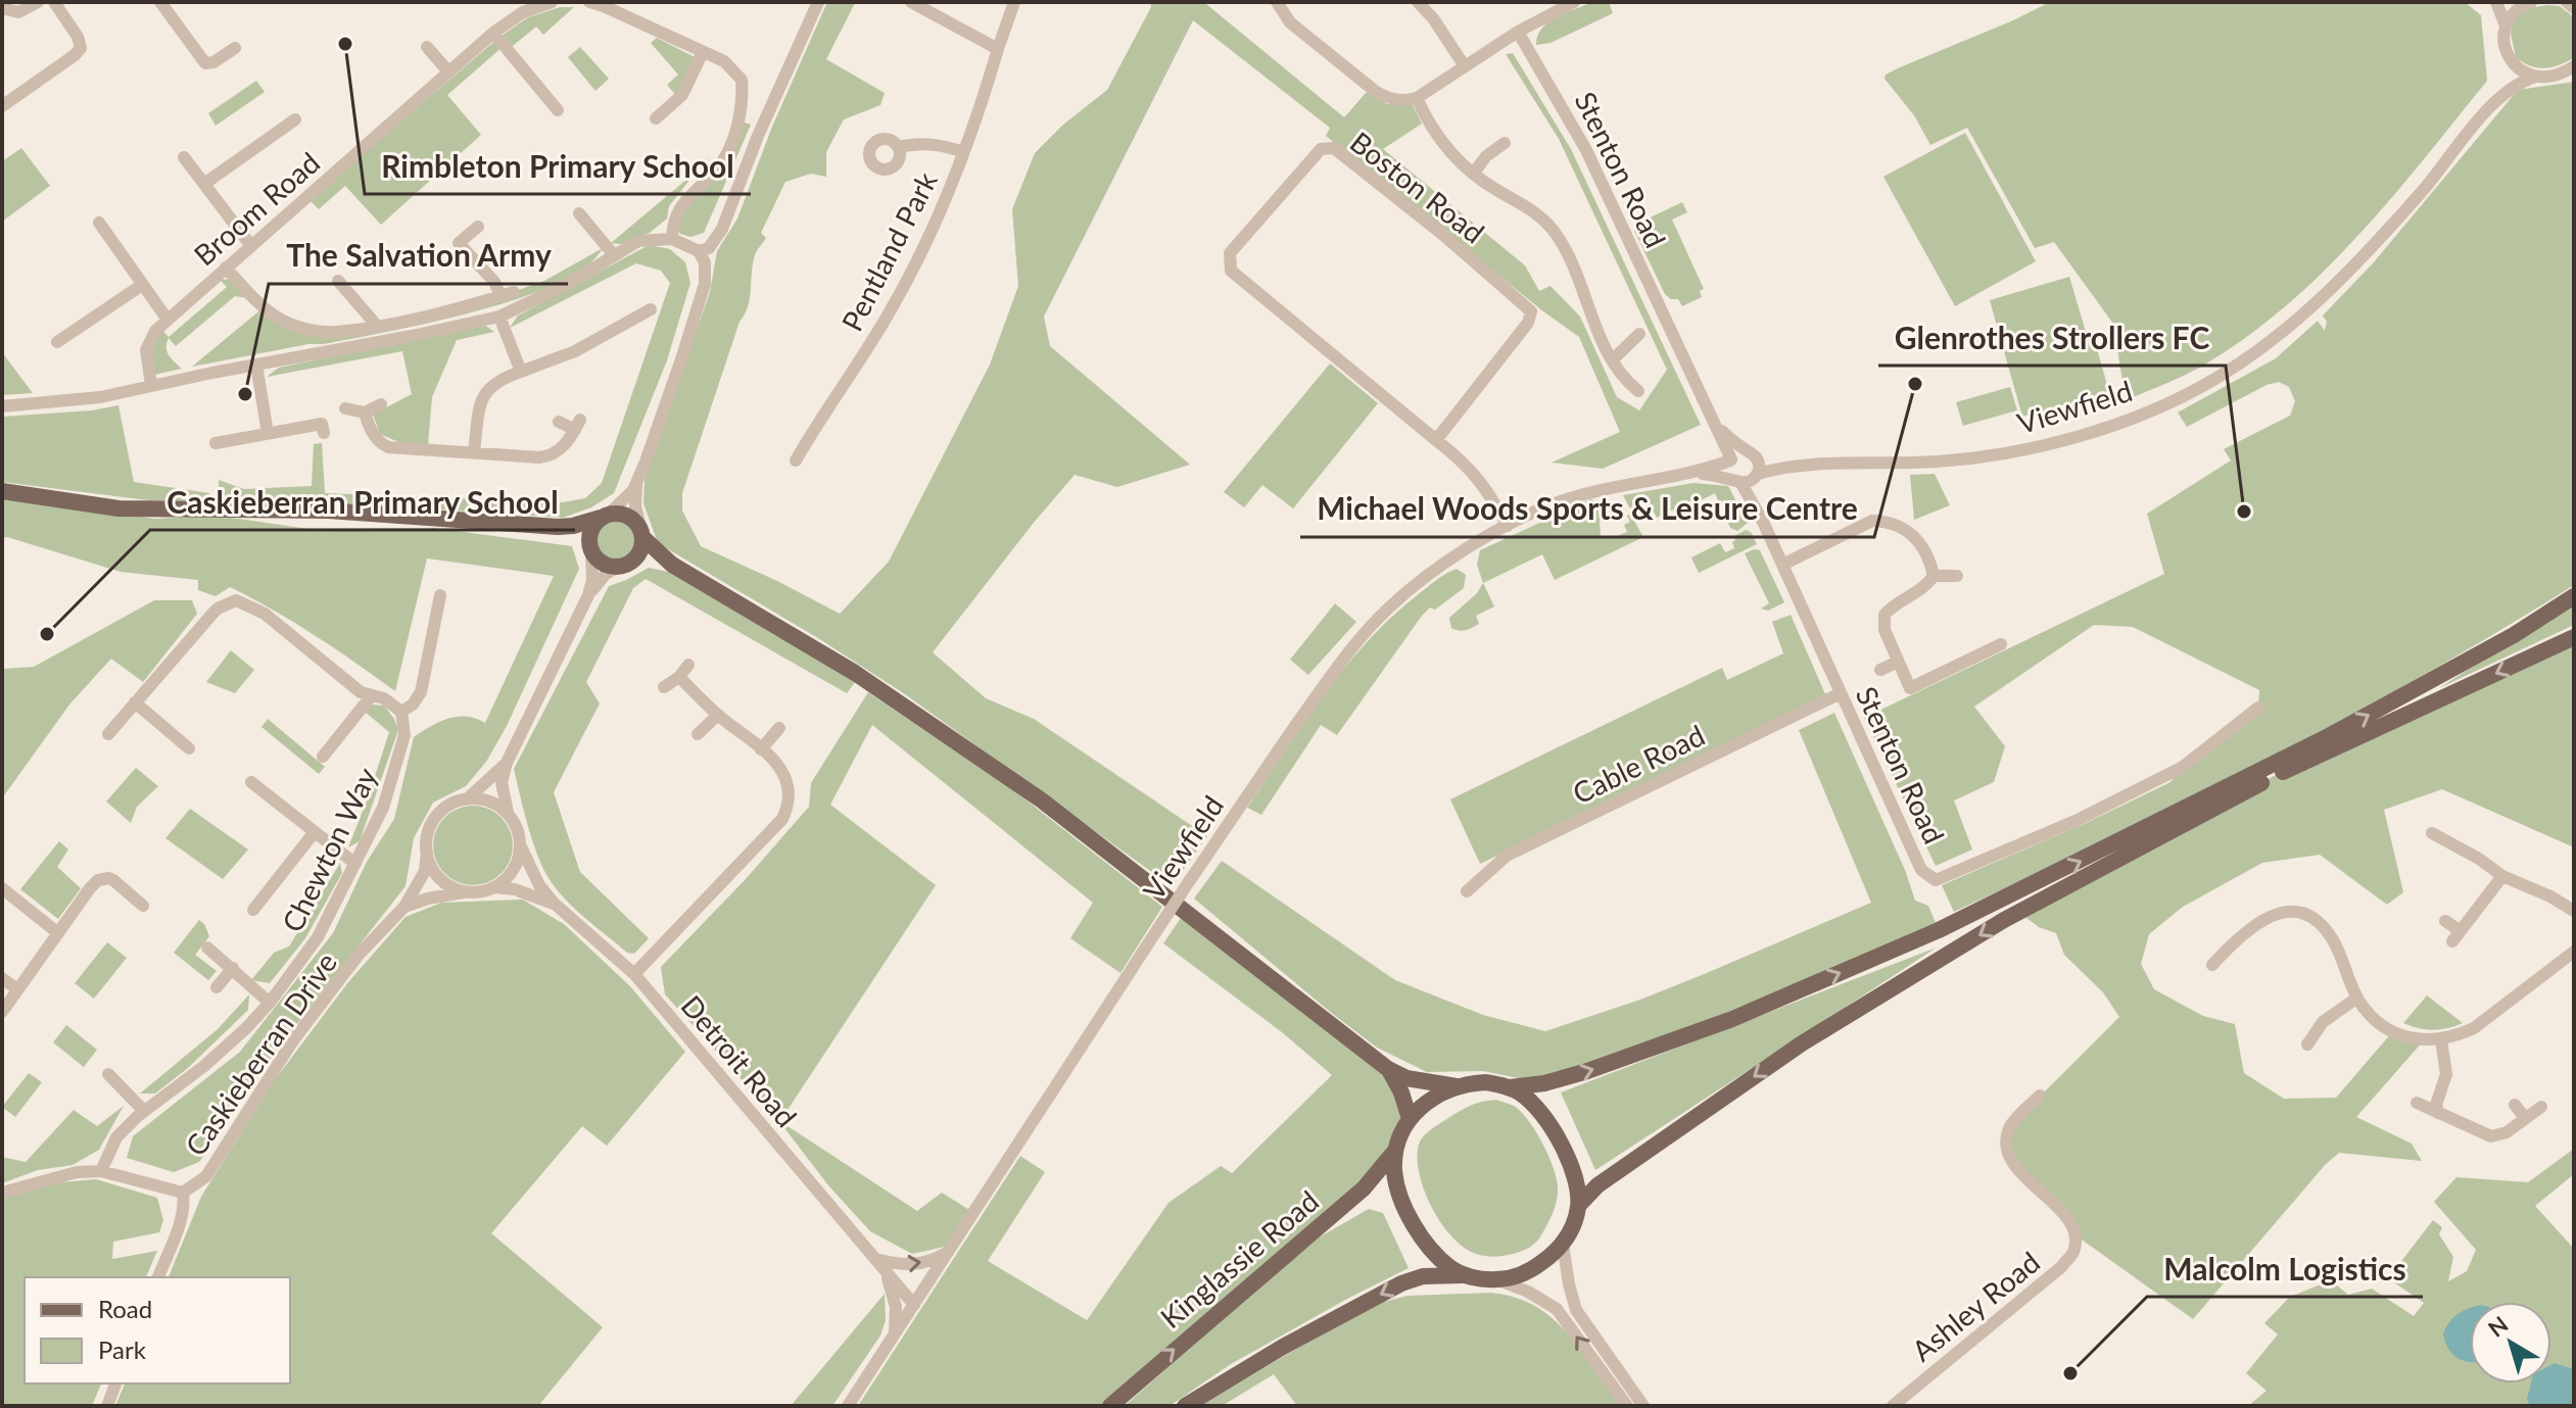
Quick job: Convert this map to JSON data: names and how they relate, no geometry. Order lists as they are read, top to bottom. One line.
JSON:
{"streets":{"main road":["Kinglassie Road"],"street":["Stenton Road","Boston Road","Broom Road","Pentland Park","Viewfield","Cable Road","Chewton Way","Caskieberran Drive","Detroit Road","Ashley Road"]},"crossings":[["Stenton Road","Viewfield"],["Stenton Road","Cable Road"],["Boston Road","Viewfield"],["Viewfield","Detroit Road"],["Caskieberran Drive","Detroit Road"]],"places":["Rimbleton Primary School","Michael Woods Sports & Leisure Centre","The Salvation Army","Glenrothes Strollers FC","Caskieberran Primary School","Malcolm Logistics"],"legend":["Road","Park"],"north":"top left"}
